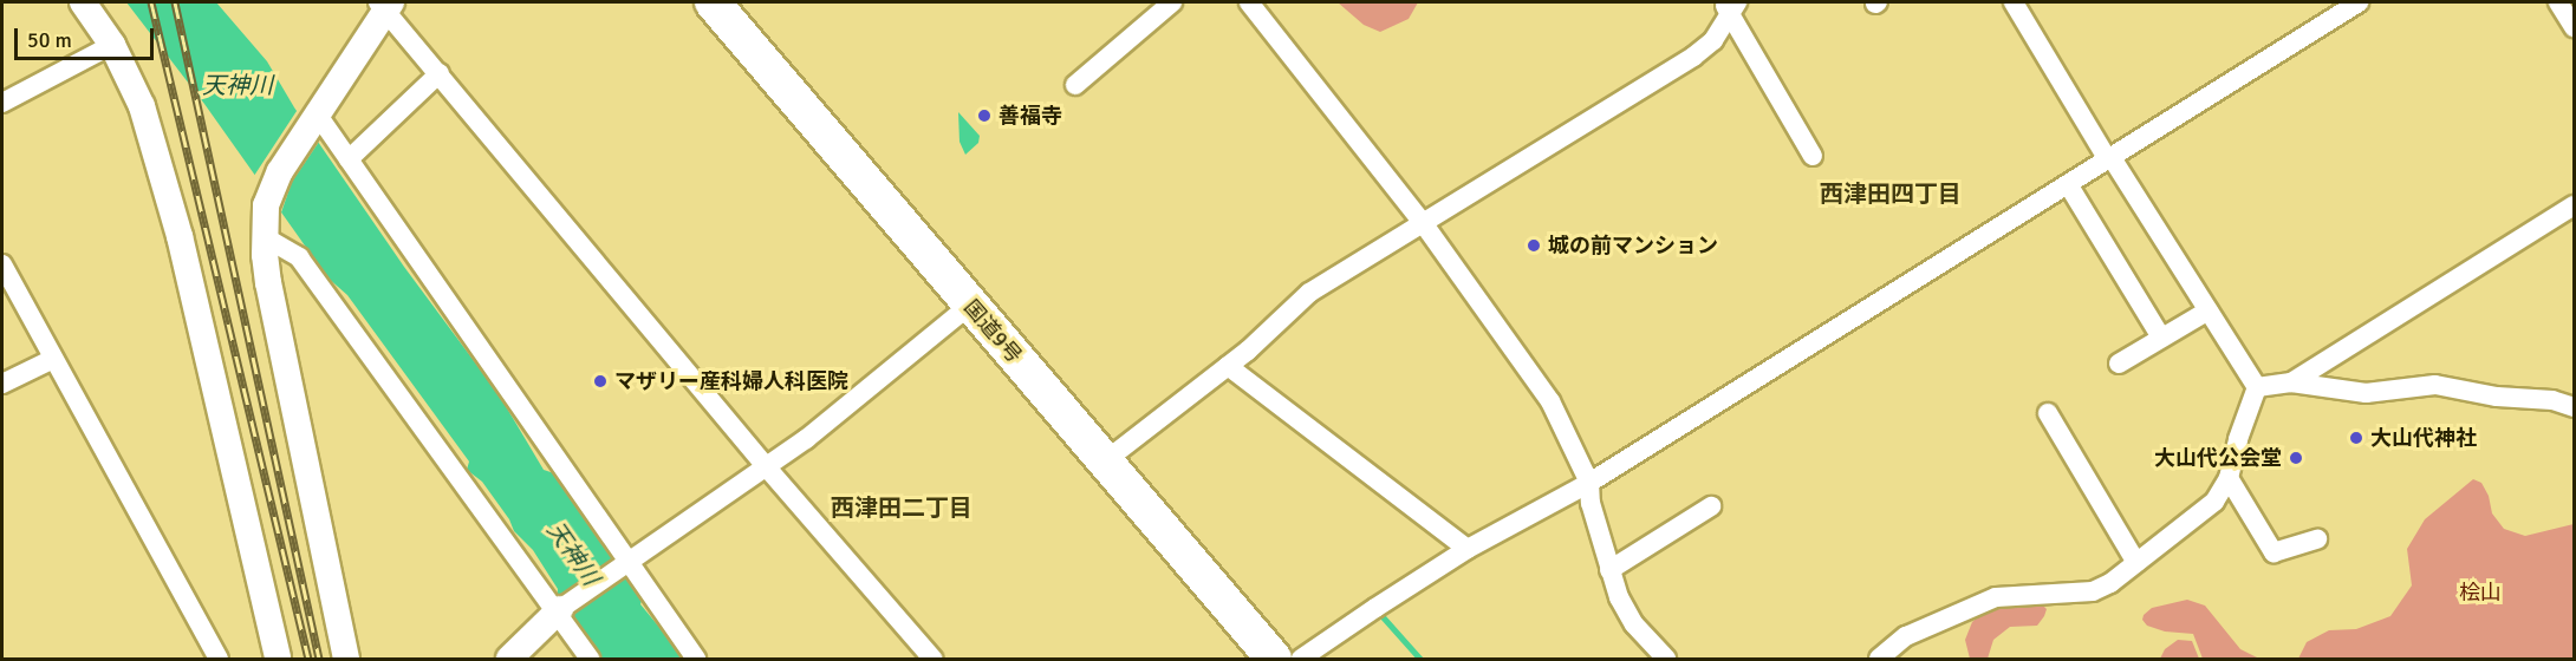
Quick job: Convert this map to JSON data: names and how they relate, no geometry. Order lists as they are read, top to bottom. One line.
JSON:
{"streets":{"highway":["国道9号"]},"districts":["西津田四丁目","西津田二丁目"],"water":["天神川"],"parks":["桧山"],"places":["善福寺","城の前マンション","マザリー産科婦人科医院","大山代神社","大山代公会堂"],"scale_bar":"50 m"}
